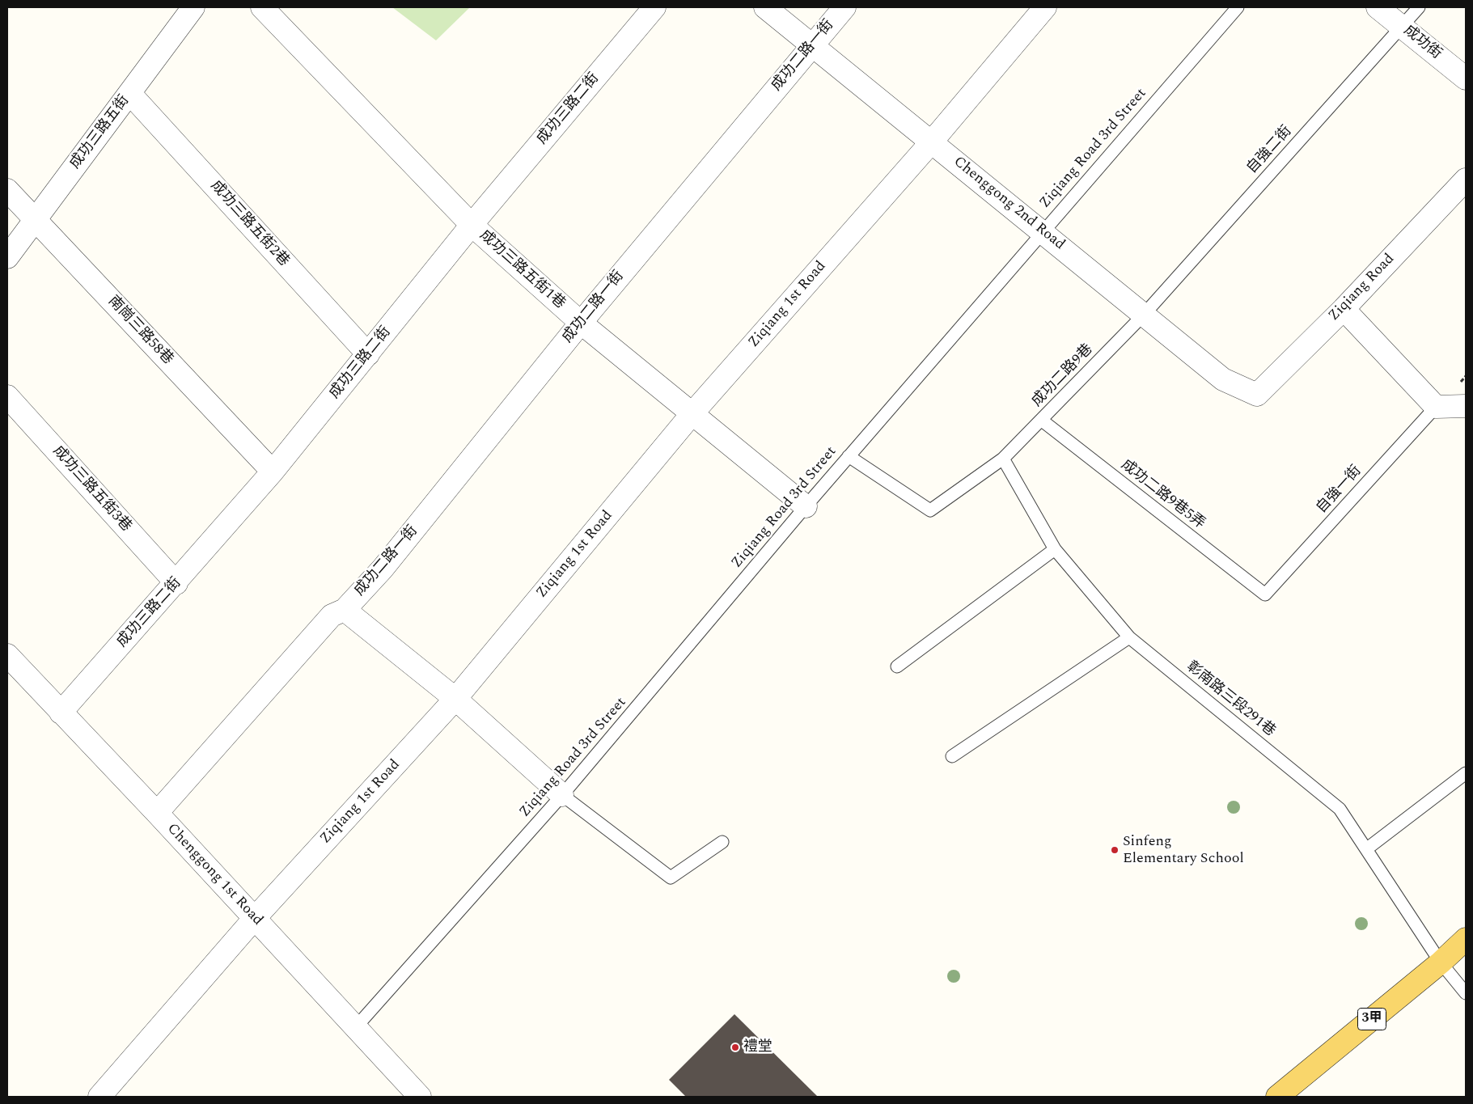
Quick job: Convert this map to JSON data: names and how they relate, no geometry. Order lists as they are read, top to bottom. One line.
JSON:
{"streets":{"main road":["3甲"],"street":["成功街","成功二路一街","成功三路二街","成功三路五街","Chenggong 2nd Road","成功三路五街2巷","成功三路五街1巷","Ziqiang Road","Ziqiang 1st Road","南崗三路58巷","成功三路五街3巷","Chenggong 1st Road"],"lane":["Ziqiang Road 3rd Street","自強二街","成功二路9巷","自強一街","成功二路9巷5弄","彰南路三段291巷"]},"crossings":[["成功街","自強二街"],["成功二路一街","Chenggong 2nd Road"],["成功二路一街","成功三路五街1巷"],["成功二路一街","Chenggong 1st Road"],["成功三路二街","成功三路五街2巷"],["成功三路二街","成功三路五街1巷"],["成功三路二街","南崗三路58巷"],["成功三路二街","成功三路五街3巷"],["成功三路二街","Chenggong 1st Road"],["成功三路五街","成功三路五街2巷"],["成功三路五街","南崗三路58巷"],["Ziqiang Road 3rd Street","Chenggong 2nd Road"],["Ziqiang Road 3rd Street","成功三路五街1巷"],["Ziqiang Road 3rd Street","成功二路9巷"],["Ziqiang Road 3rd Street","Chenggong 1st Road"],["自強二街","Chenggong 2nd Road"],["自強二街","成功二路9巷"],["Chenggong 2nd Road","Ziqiang Road"],["Chenggong 2nd Road","Ziqiang 1st Road"],["Chenggong 2nd Road","成功二路9巷"],["成功三路五街1巷","Ziqiang 1st Road"],["Ziqiang 1st Road","Chenggong 1st Road"],["成功二路9巷","成功二路9巷5弄"],["成功二路9巷","彰南路三段291巷"],["自強一街","成功二路9巷5弄"],["彰南路三段291巷","3甲"]],"places":["Sinfeng Elementary School","禮堂"]}
